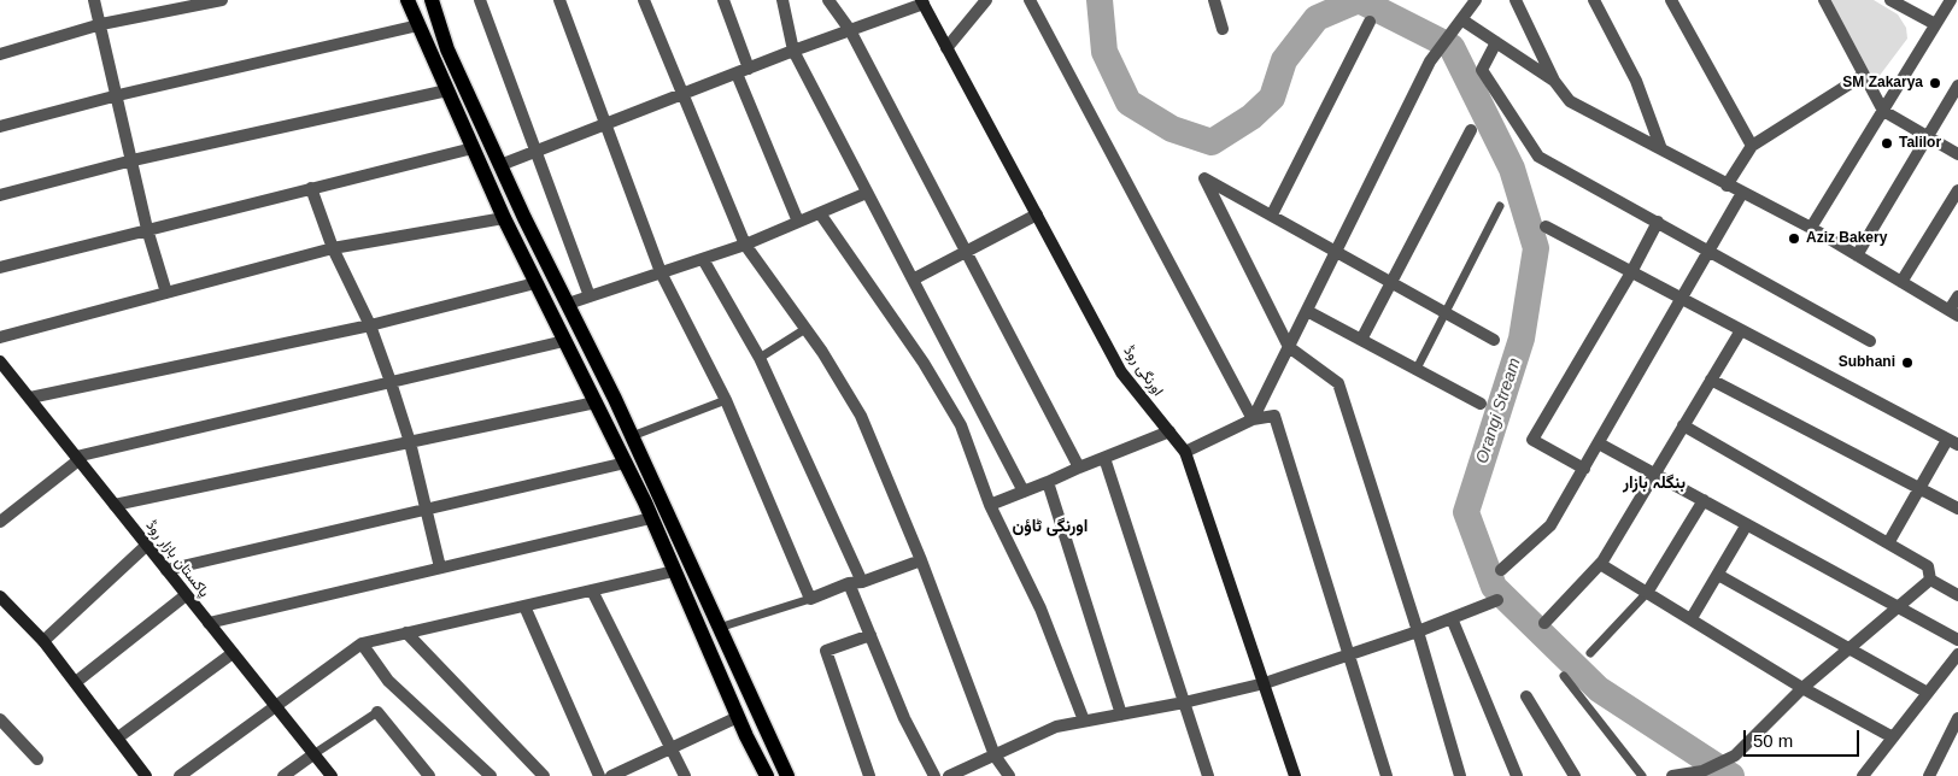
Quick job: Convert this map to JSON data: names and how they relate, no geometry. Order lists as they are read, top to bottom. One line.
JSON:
{"streets":{"street":["اورنگی روڈ","پاکستان بازار روڈ"]},"districts":["بنگلہ بازار","اورنگی ٹاؤن"],"water":["Orangi Stream"],"places":["SM Zakarya","Talilor","Aziz Bakery","Subhani"],"scale_bar":"50 m"}
